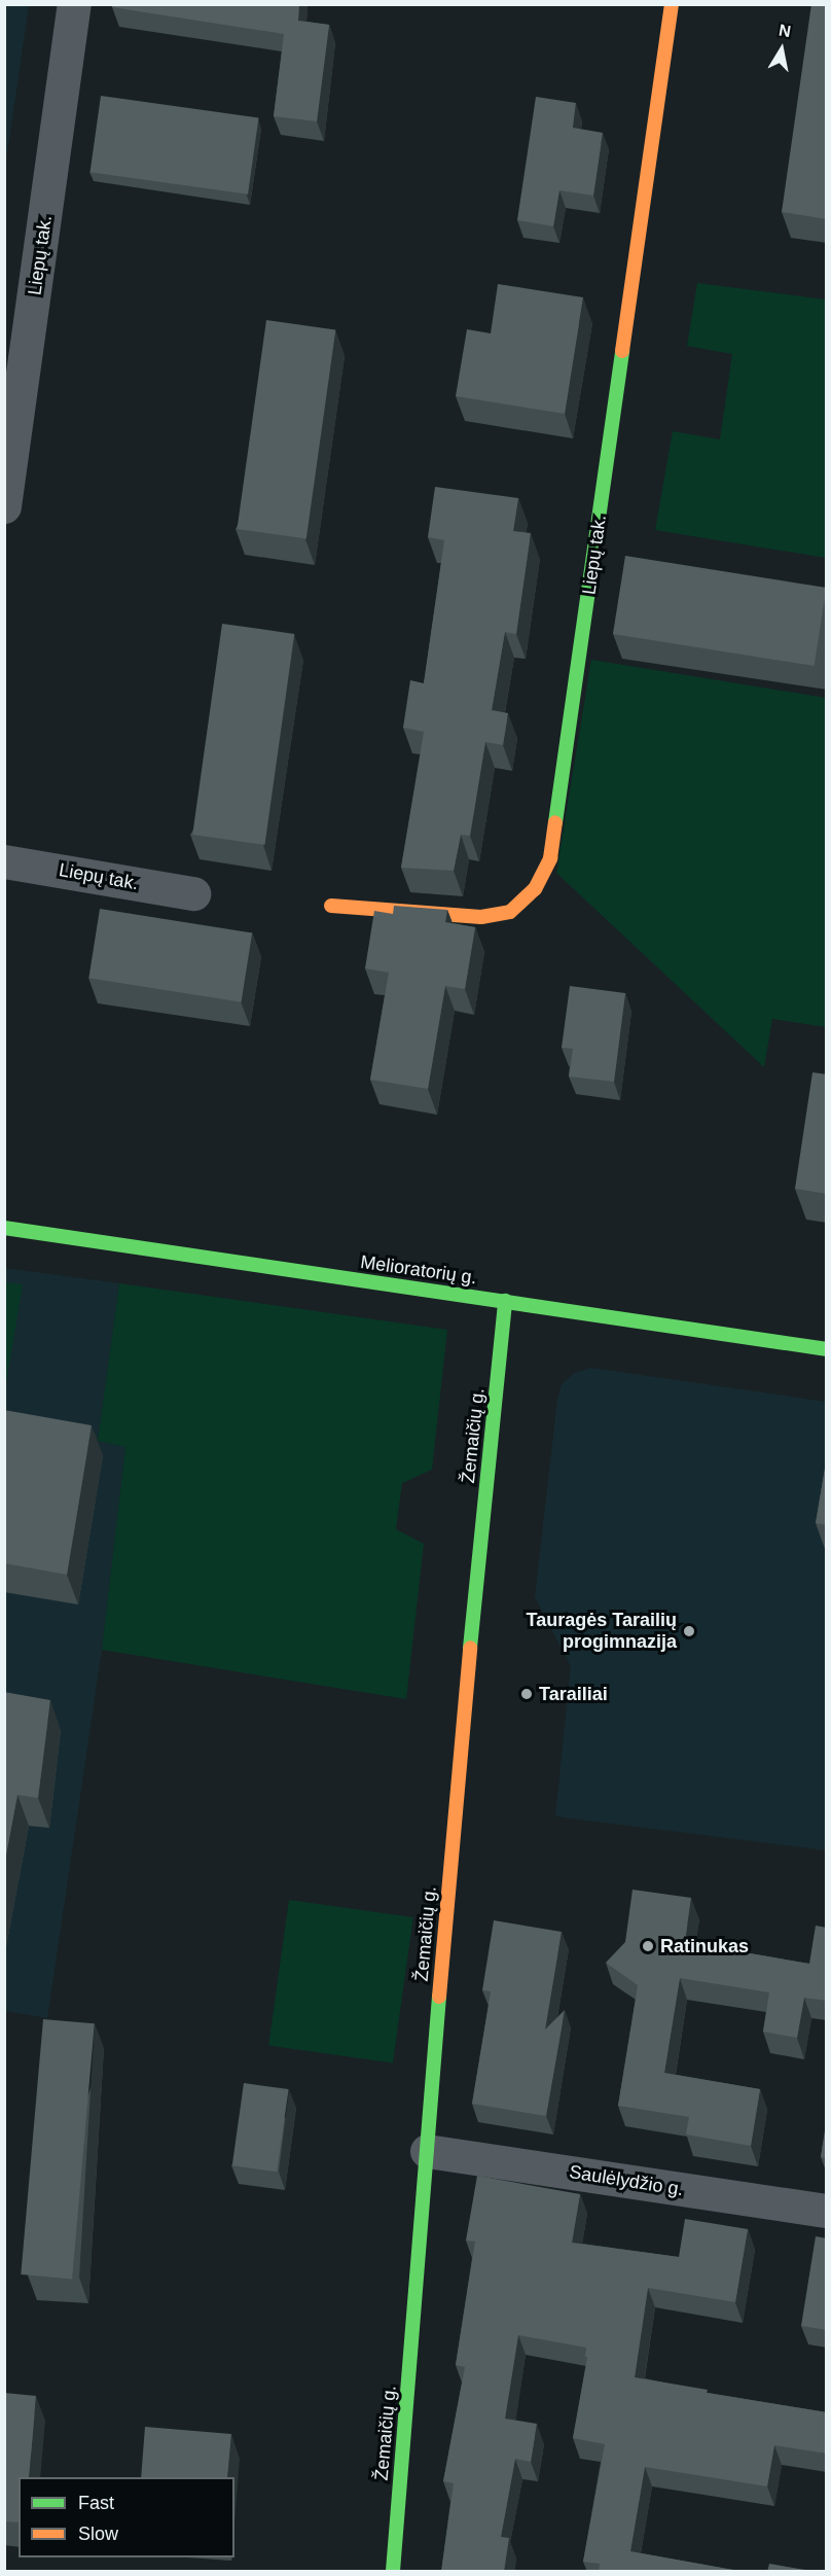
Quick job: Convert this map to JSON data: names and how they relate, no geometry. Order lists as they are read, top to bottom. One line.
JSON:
{"streets":{"street":["Liepų tak.","Melioratorių g.","Žemaičių g.","Saulėlydžio g."]},"crossings":[["Melioratorių g.","Žemaičių g."],["Žemaičių g.","Saulėlydžio g."]],"places":["Tauragės Tarailių progimnazija","Tarailiai","Ratinukas"],"legend":["Fast","Slow"],"north":"top"}
